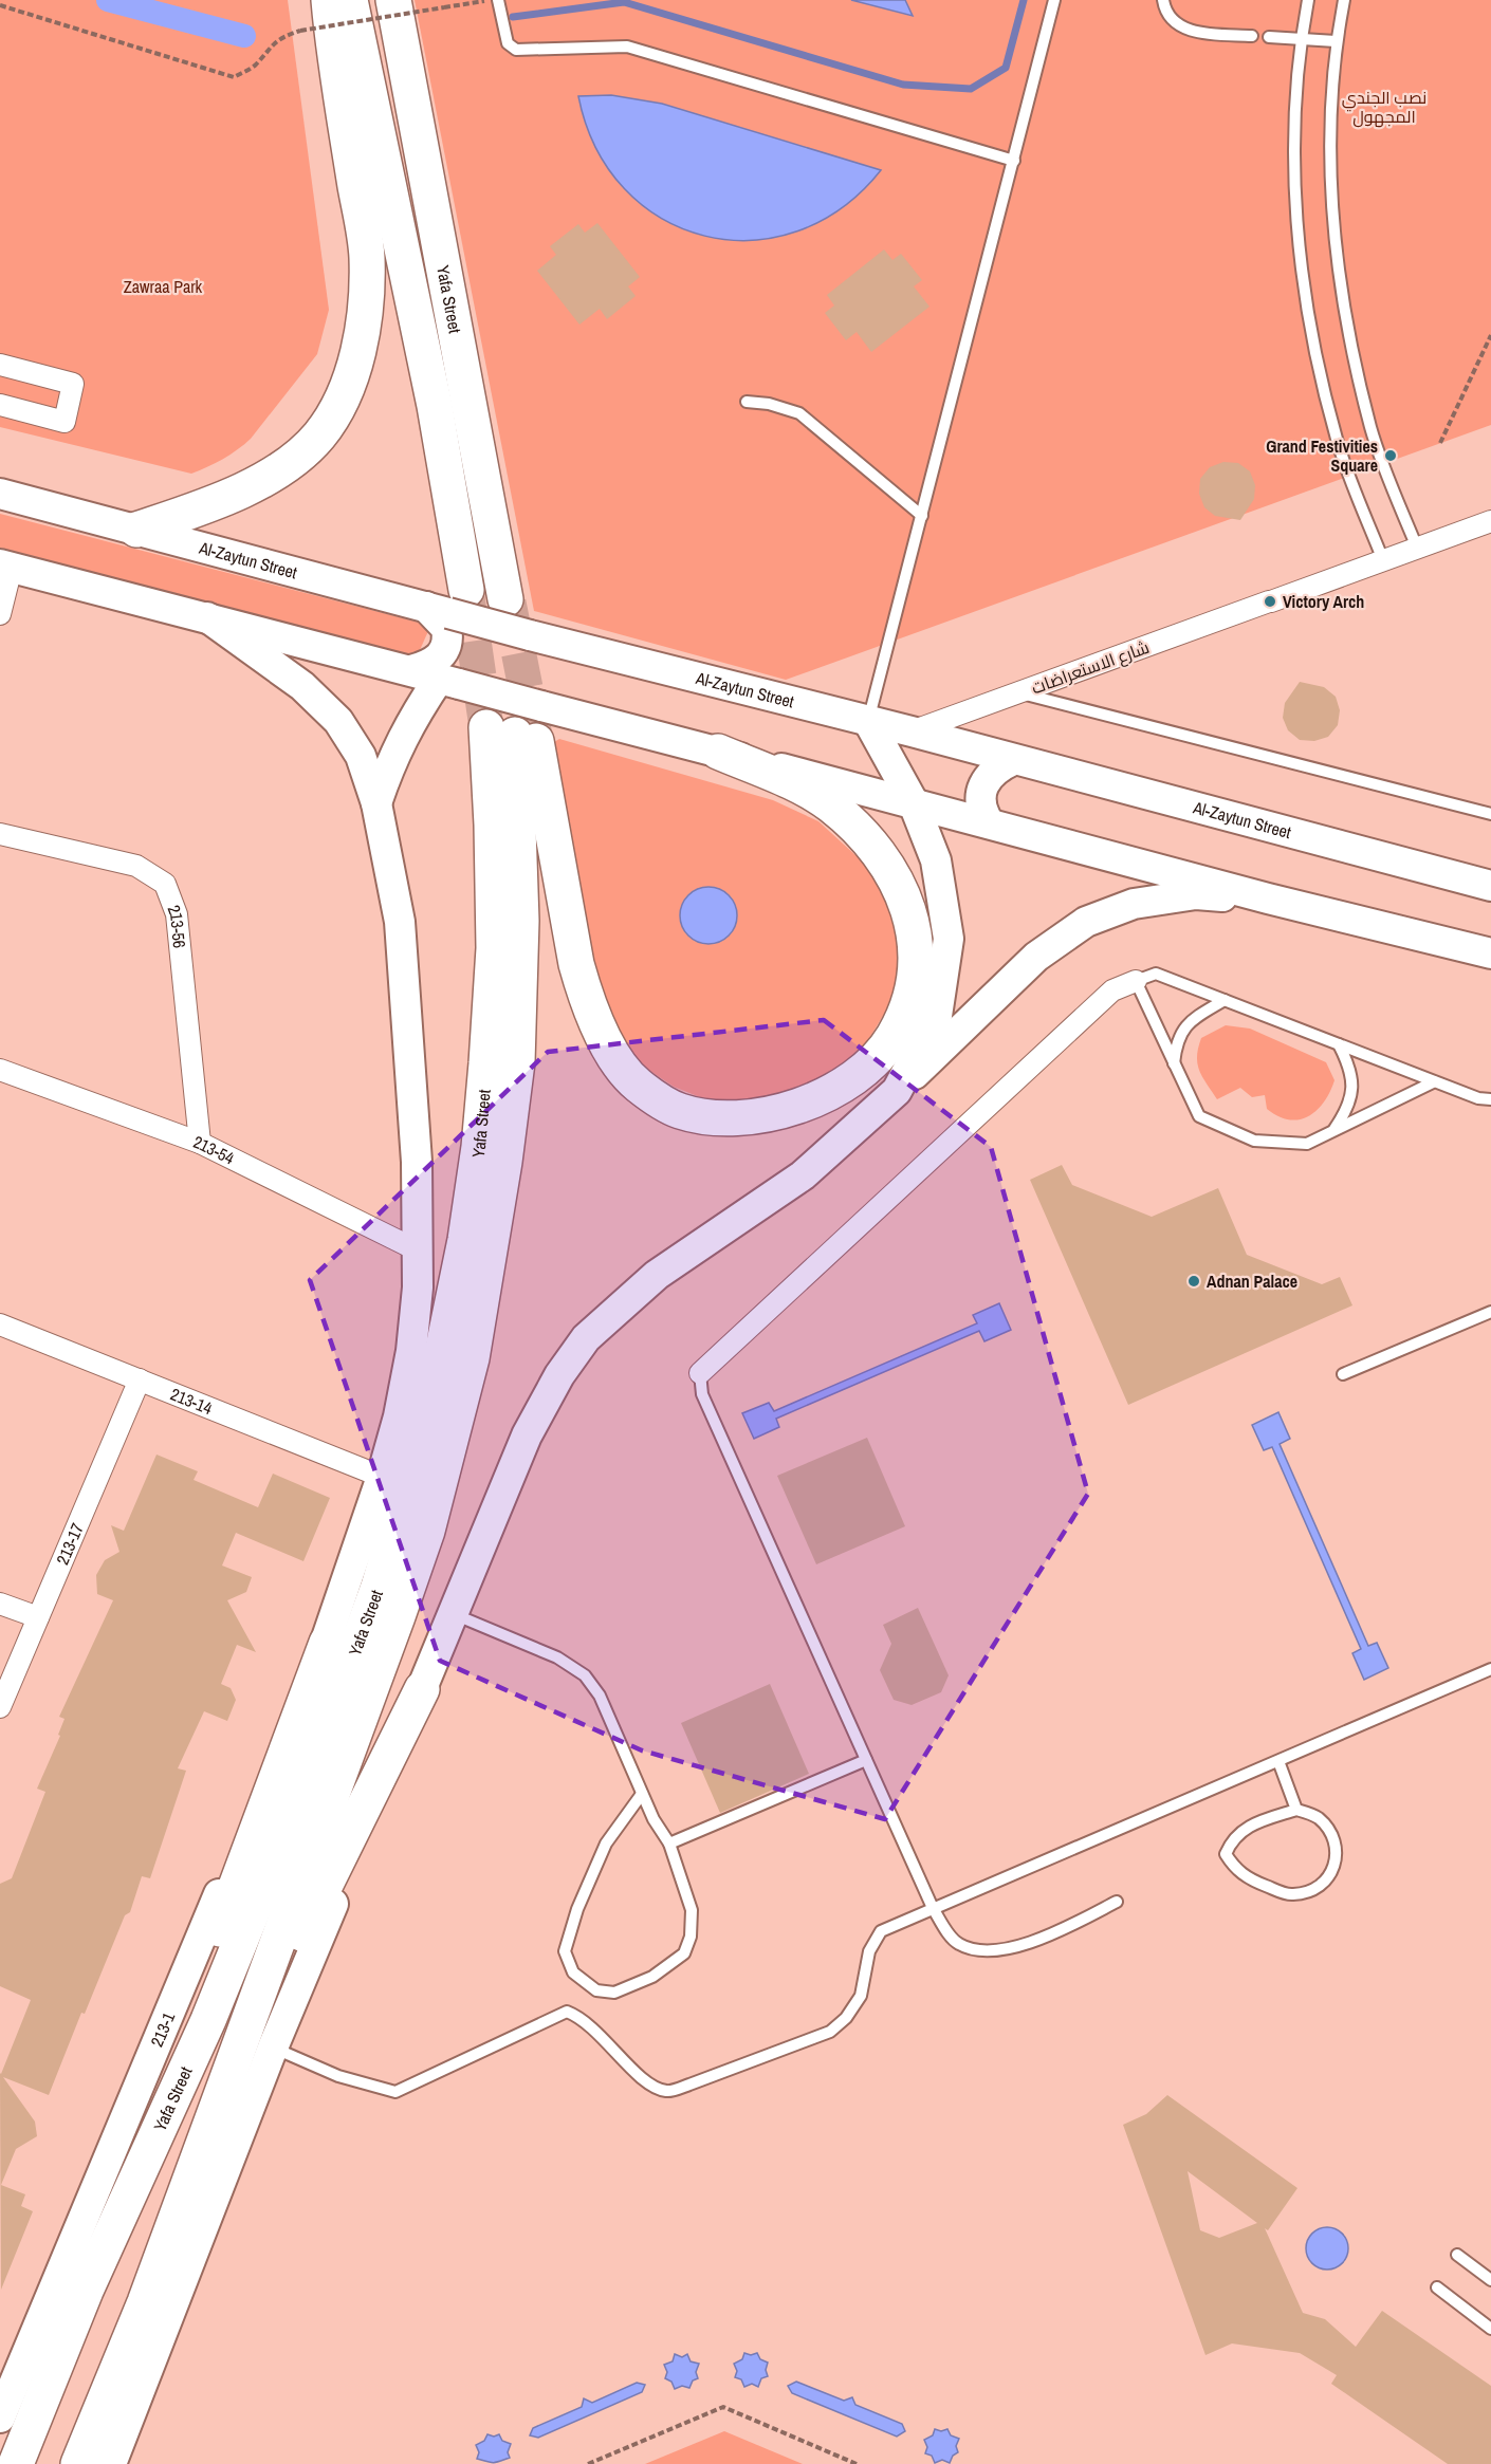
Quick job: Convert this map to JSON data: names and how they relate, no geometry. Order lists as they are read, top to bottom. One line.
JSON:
{"streets":{"highway":["Yafa Street"],"main road":["Al-Zaytun Street","213-1"],"street":["شارع الاستعراضات","213-56","213-54","213-14","213-17"]},"crossings":[["Yafa Street","Al-Zaytun Street"],["Al-Zaytun Street","شارع الاستعراضات"],["213-56","213-54"],["213-54","213-1"],["213-14","213-17"],["213-14","213-1"]],"parks":["نصب الجندي المجهول","Zawraa Park"],"places":["Grand Festivities Square","Victory Arch","Adnan Palace"]}
